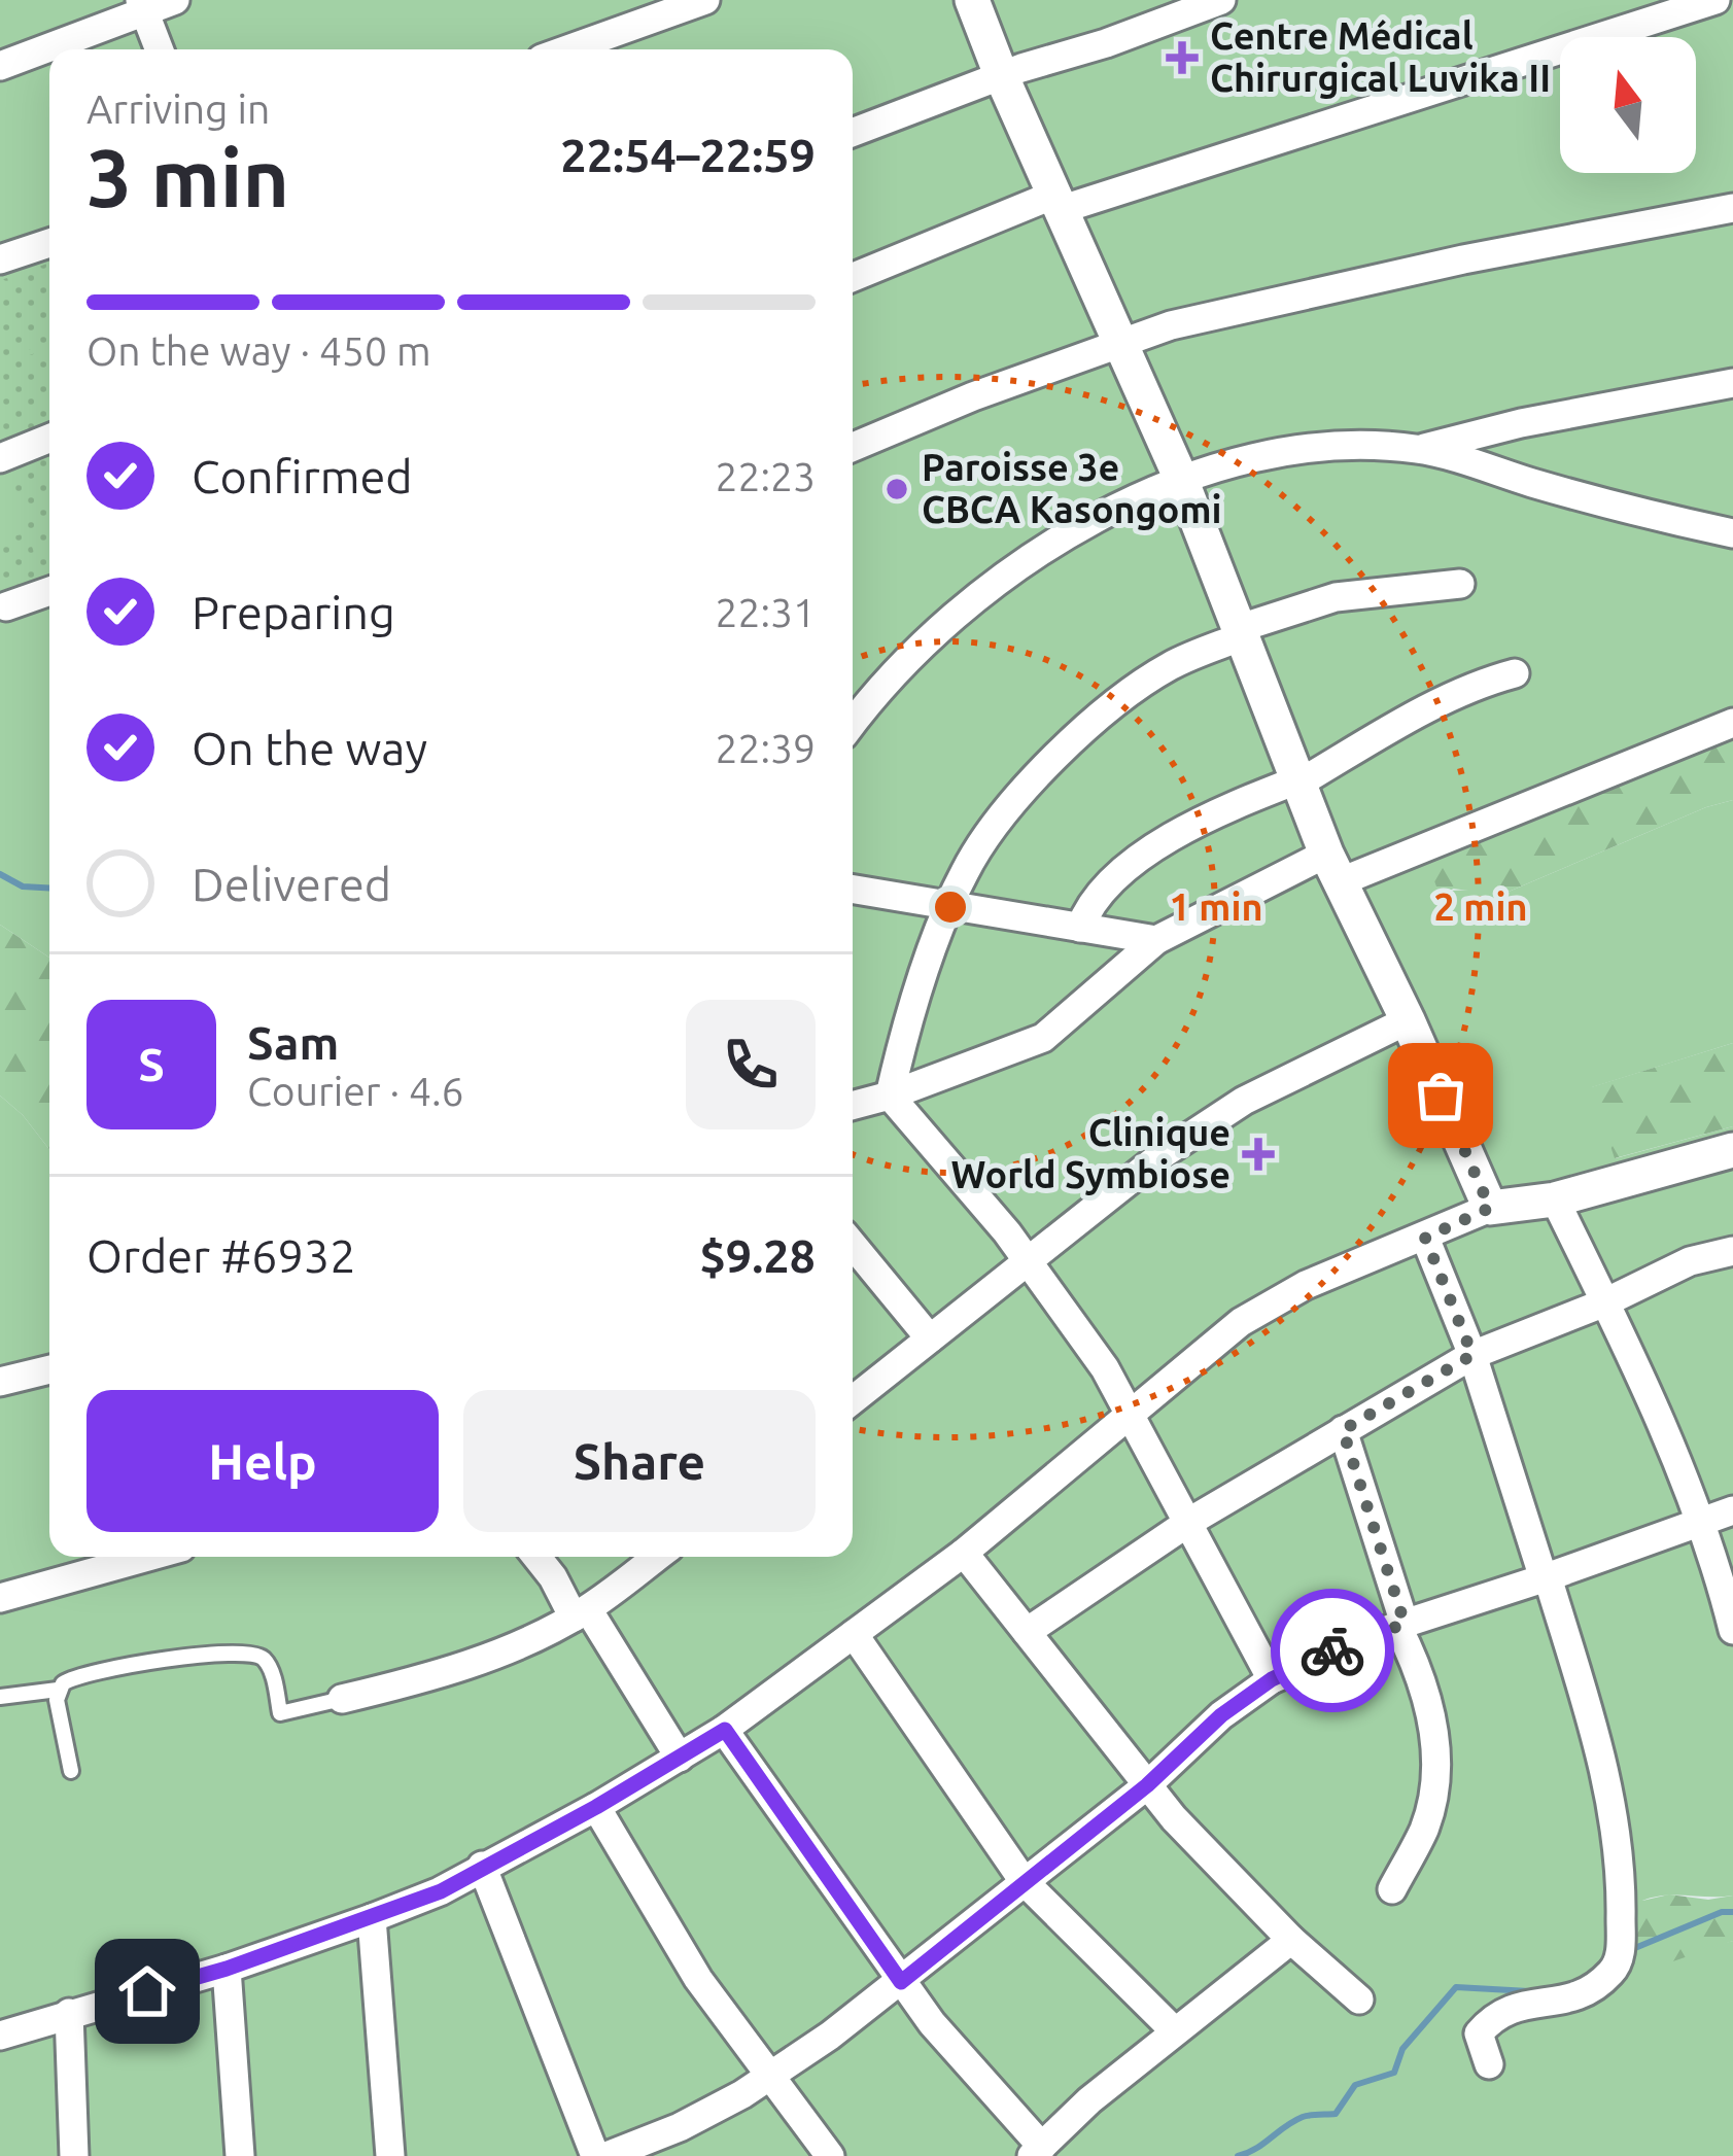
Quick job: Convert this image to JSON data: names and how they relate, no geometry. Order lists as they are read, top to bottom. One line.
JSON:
{"places":{"health":["Centre Médical Chirurgical Luvika II","Clinique World Symbiose"],"other":["Paroisse 3e CBCA Kasongomi"]},"north":"top","page":{"heading":["3 min","Arriving in","22:54–22:59"],"panel":["Sam","Courier · 4.6","Order #6932","$9.28"],"bar":"On the way · 450 m","list":[["Confirmed","22:23"],["Preparing","22:31"],["On the way","22:39"],"Delivered"],"round":"S","buttons":["Help","Share"]},"rings":["1 min","2 min"]}
